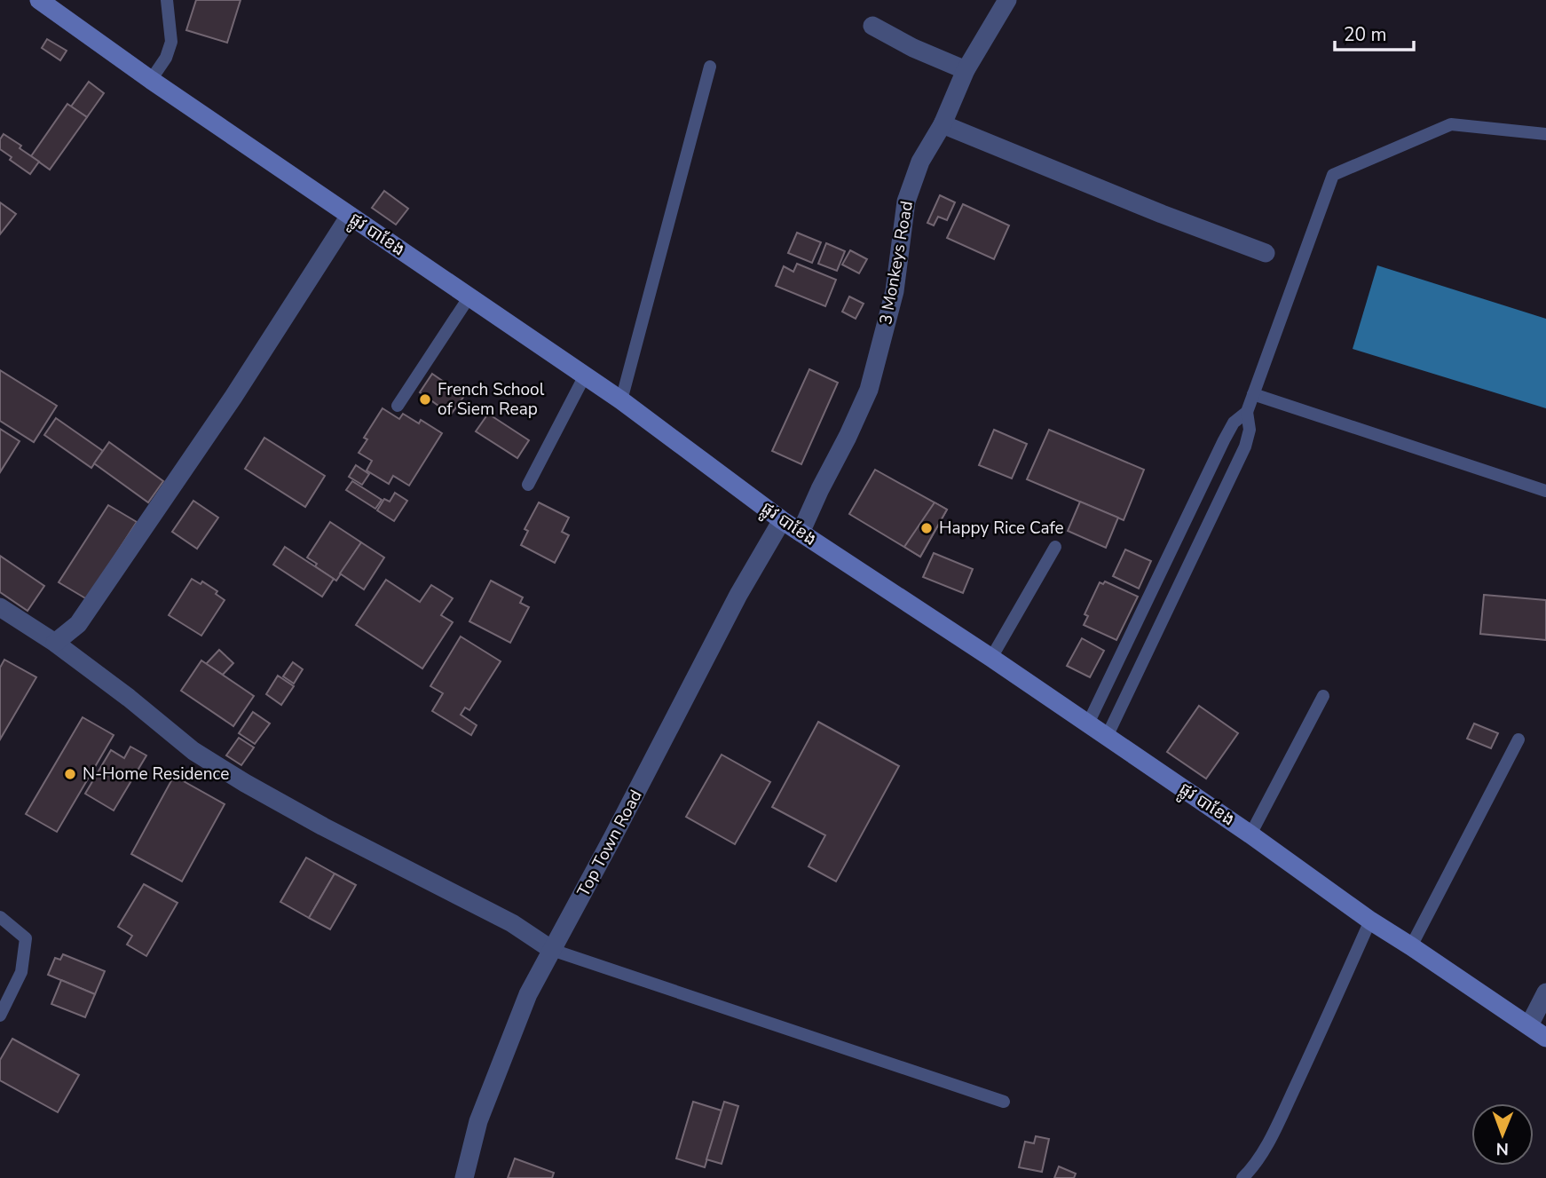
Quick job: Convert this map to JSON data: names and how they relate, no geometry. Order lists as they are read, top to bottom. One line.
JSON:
{"streets":{"street":["ផ្លូវ បាខែង","3 Monkeys Road","Top Town Road"]},"crossings":[["ផ្លូវ បាខែង","3 Monkeys Road"],["ផ្លូវ បាខែង","Top Town Road"]],"places":["French School of Siem Reap","Happy Rice Cafe","N-Home Residence"],"scale_bar":"20 m","north":"bottom"}
